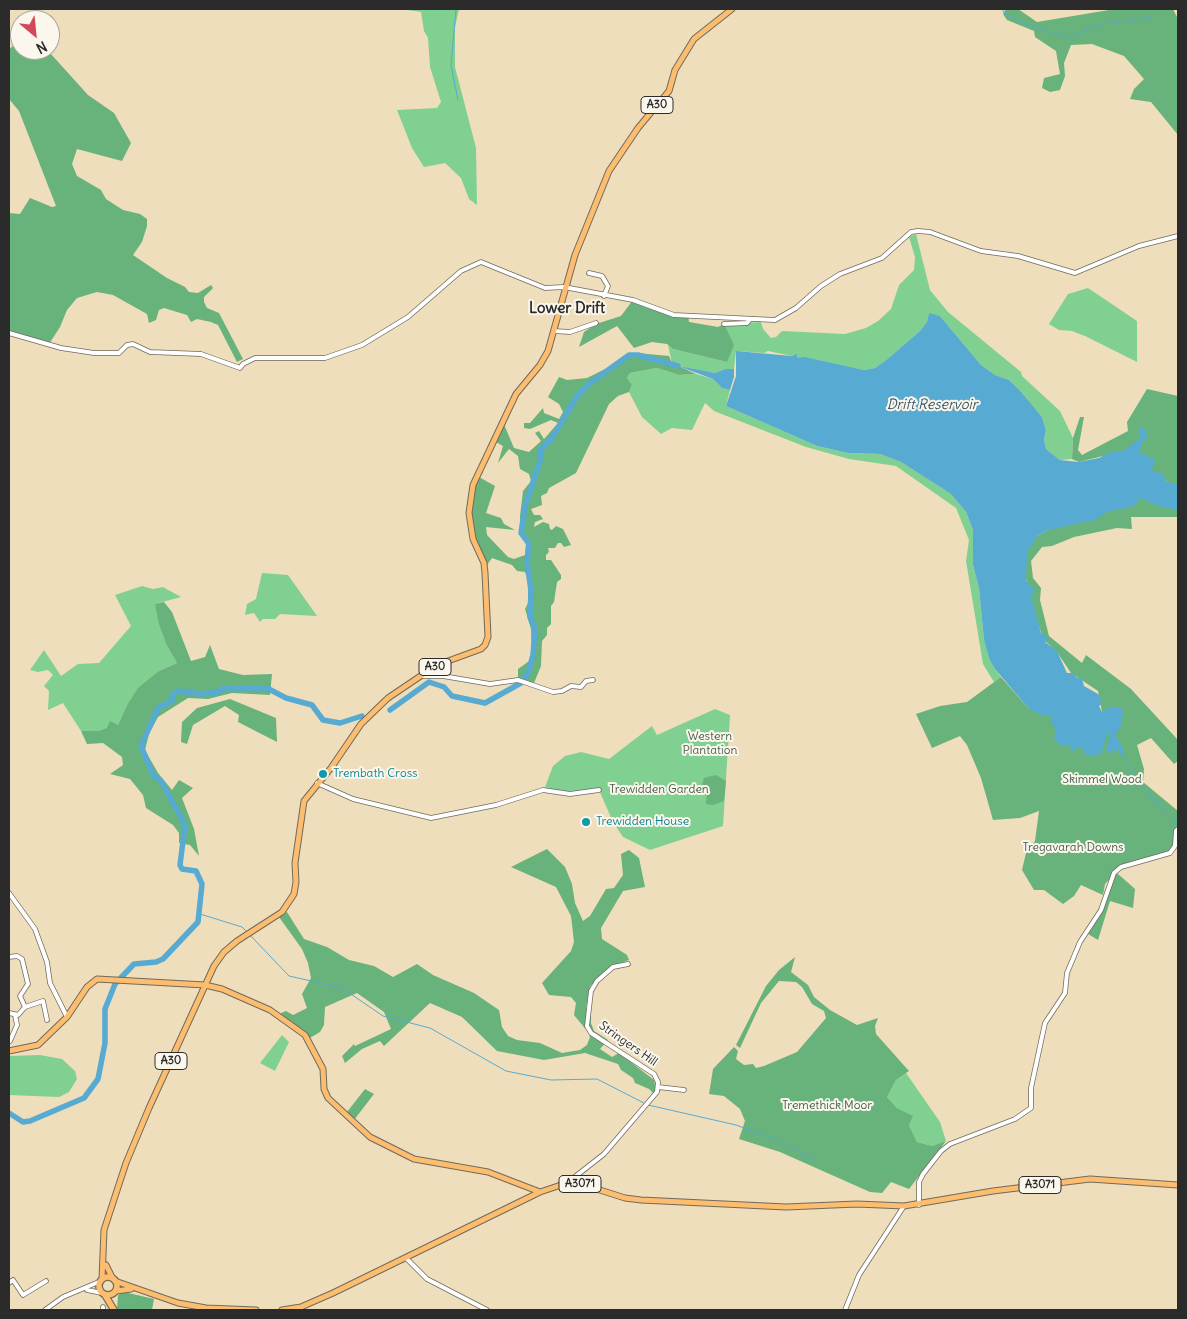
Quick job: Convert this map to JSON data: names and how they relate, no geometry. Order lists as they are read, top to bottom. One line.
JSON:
{"streets":{"main road":["A30","A3071"],"street":["Stringers Hill"]},"crossings":[["Stringers Hill","A3071"]],"districts":["Lower Drift"],"water":["Drift Reservoir"],"parks":["Western Plantation","Skimmel Wood","Trewidden Garden","Tregavarah Downs","Tremethick Moor"],"places":["Trembath Cross","Trewidden House"],"north":"bottom right"}
